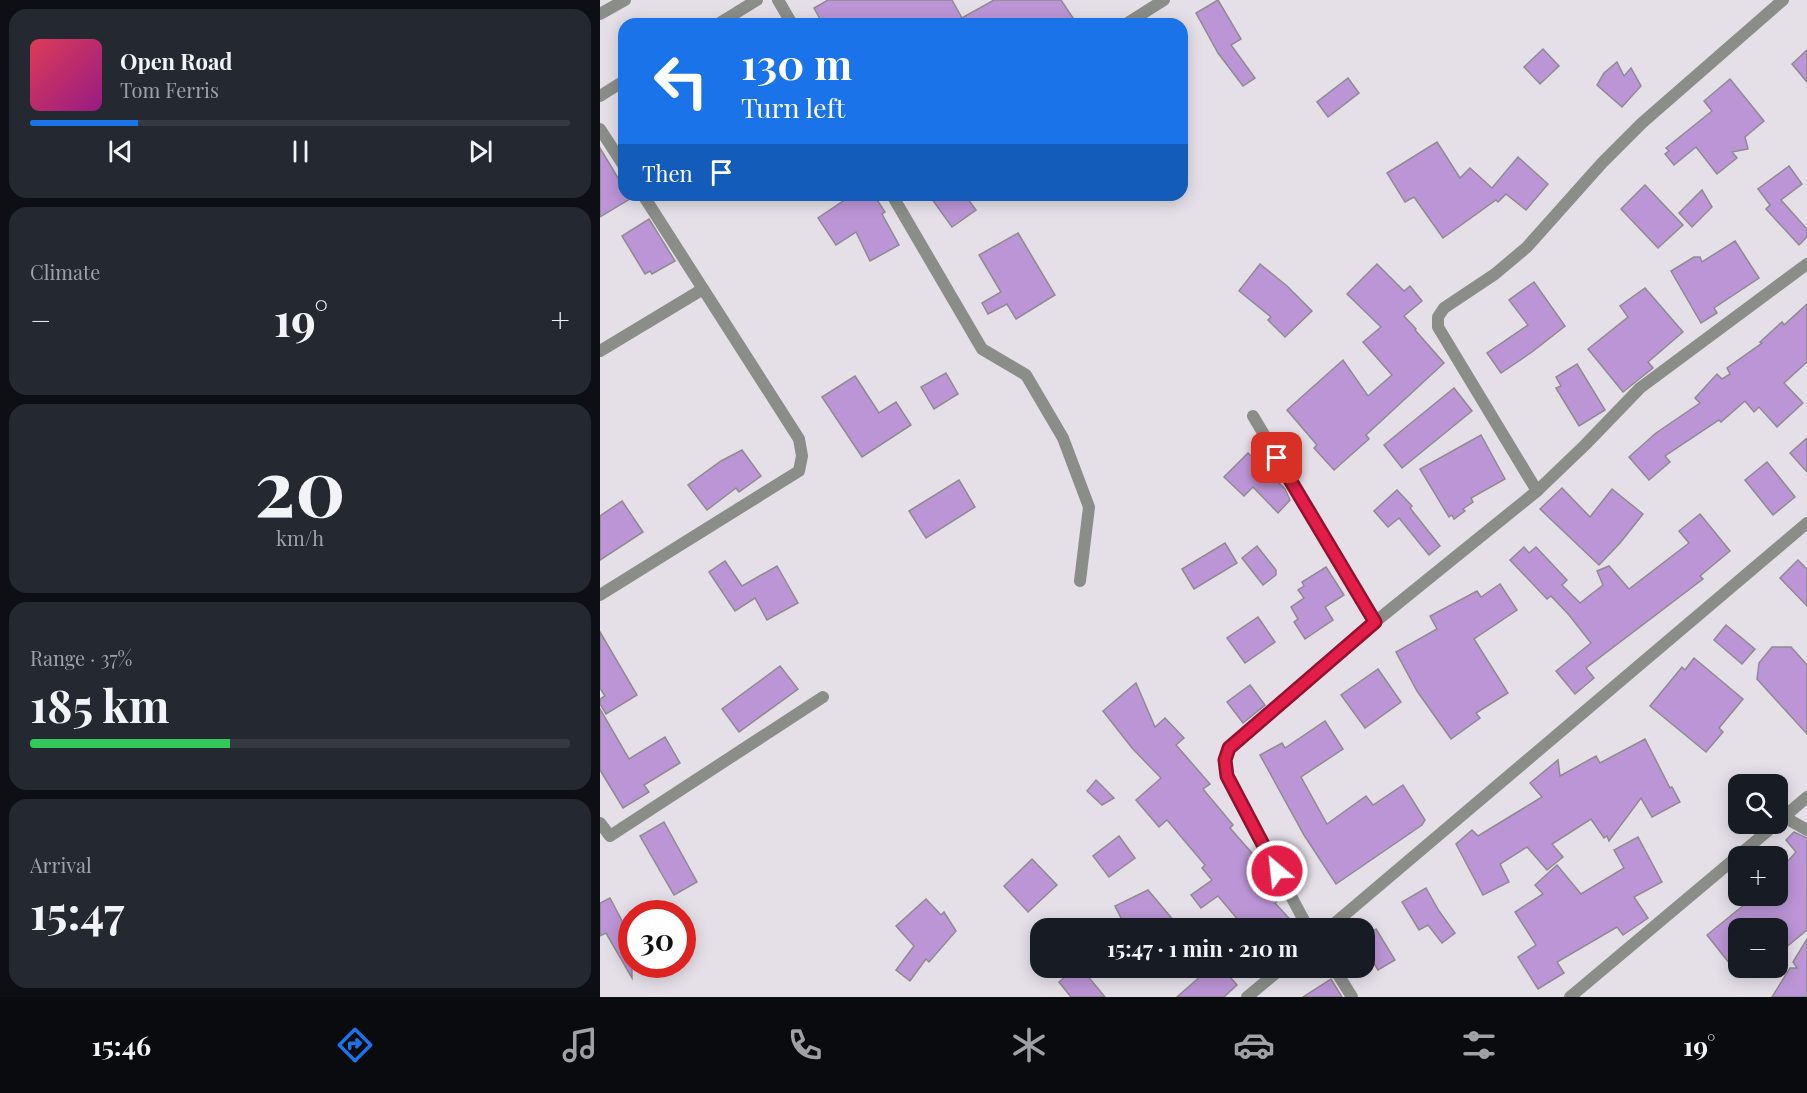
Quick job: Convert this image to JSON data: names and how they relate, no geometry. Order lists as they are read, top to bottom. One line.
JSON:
{"page":{"turn":["130 m","Turn left"],"song":["Open Road","Tom Ferris"],"then":"Then","tile":["Climate",["20","km/h"],["Range · 37%","185 km"],["Arrival","15:47"]],"heat":["−","19°","+"],"map_buttons":["+","−"],"limit":"30","trip":"15:47 · 1 min · 210 m","tabs":["15:46","19°"]}}
